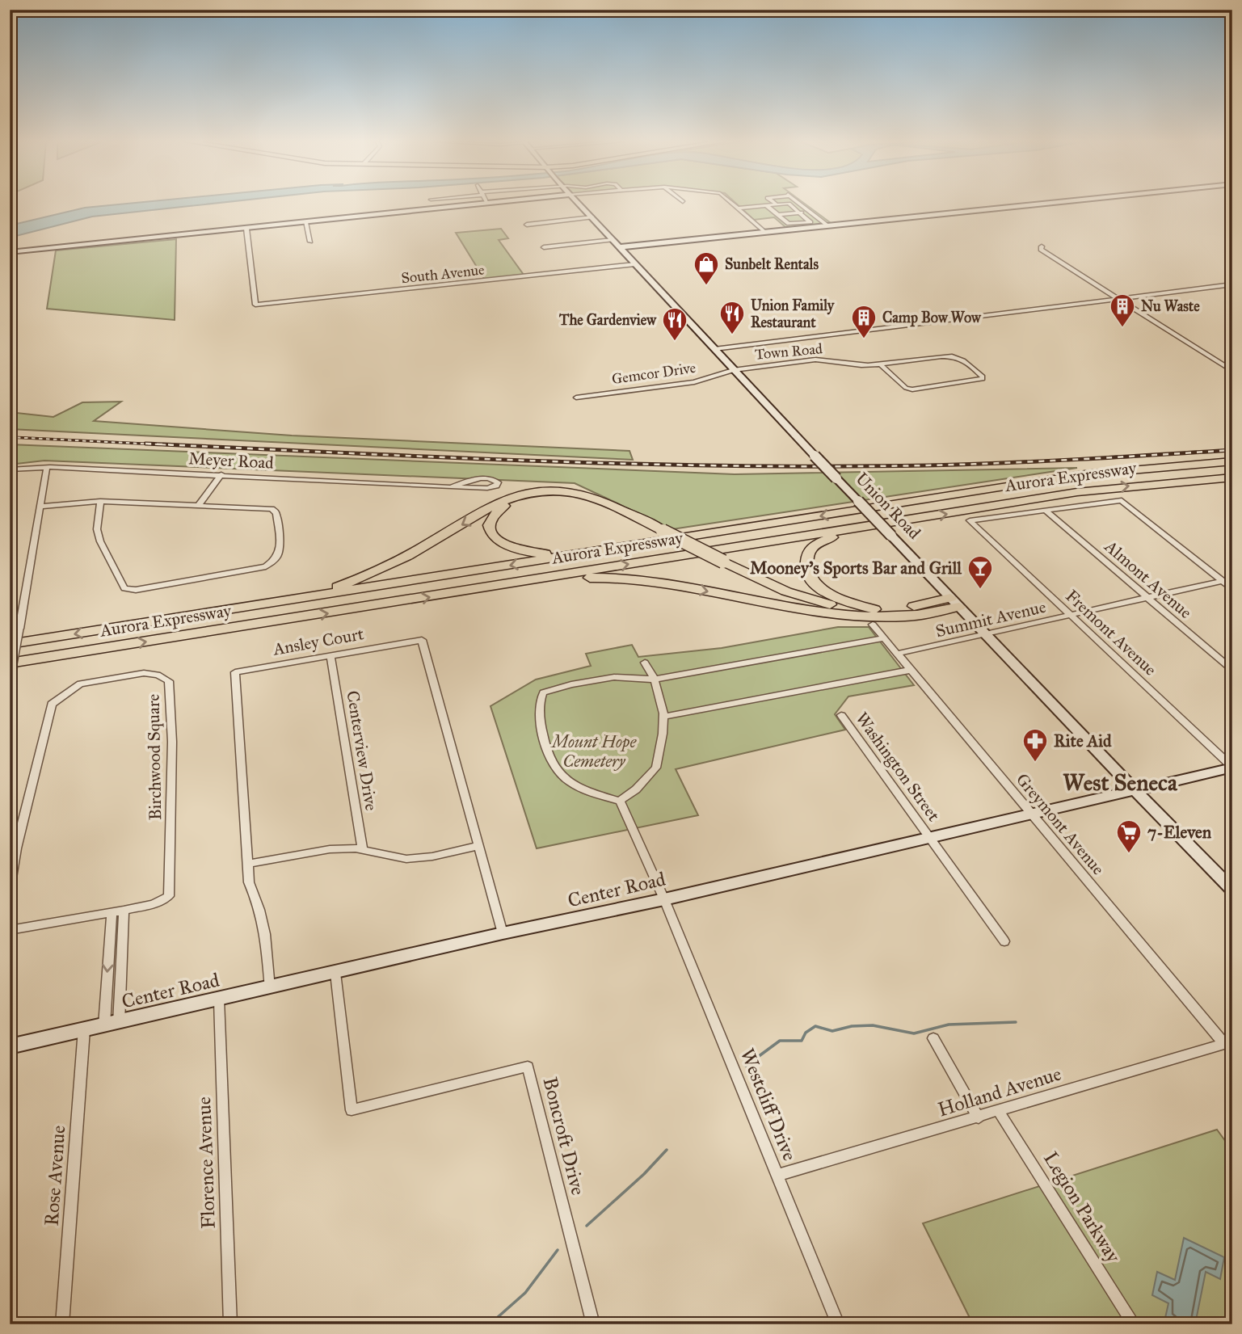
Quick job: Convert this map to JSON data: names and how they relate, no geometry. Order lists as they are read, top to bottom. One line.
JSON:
{"streets":{"highway":["Aurora Expressway"],"main road":["Union Road","Center Road"],"street":["South Avenue","Town Road","Gemcor Drive","Meyer Road","Almont Avenue","Summit Avenue","Fremont Avenue","Ansley Court","Centerview Drive","Birchwood Square","Washington Street","Greymont Avenue","Holland Avenue","Westcliff Drive","Boncroft Drive","Florence Avenue","Rose Avenue","Legion Parkway"]},"crossings":[["South Avenue","Union Road"],["Town Road","Gemcor Drive"],["Town Road","Union Road"],["Gemcor Drive","Union Road"],["Union Road","Summit Avenue"],["Union Road","Center Road"],["Almont Avenue","Summit Avenue"],["Almont Avenue","Fremont Avenue"],["Summit Avenue","Fremont Avenue"],["Summit Avenue","Greymont Avenue"],["Fremont Avenue","Center Road"],["Ansley Court","Centerview Drive"],["Ansley Court","Center Road"],["Washington Street","Center Road"],["Greymont Avenue","Center Road"],["Greymont Avenue","Holland Avenue"],["Center Road","Westcliff Drive"],["Center Road","Boncroft Drive"],["Center Road","Florence Avenue"],["Center Road","Rose Avenue"],["Holland Avenue","Westcliff Drive"],["Holland Avenue","Legion Parkway"]],"districts":["West Seneca"],"parks":["Mount Hope Cemetery"],"places":{"shop":["Sunbelt Rentals"],"building":["Nu Waste","Camp Bow Wow"],"restaurant":["Union Family Restaurant","The Gardenview"],"bar":["Mooney's Sports Bar and Grill"],"pharmacy":["Rite Aid"],"supermarket":["7-Eleven"]}}
